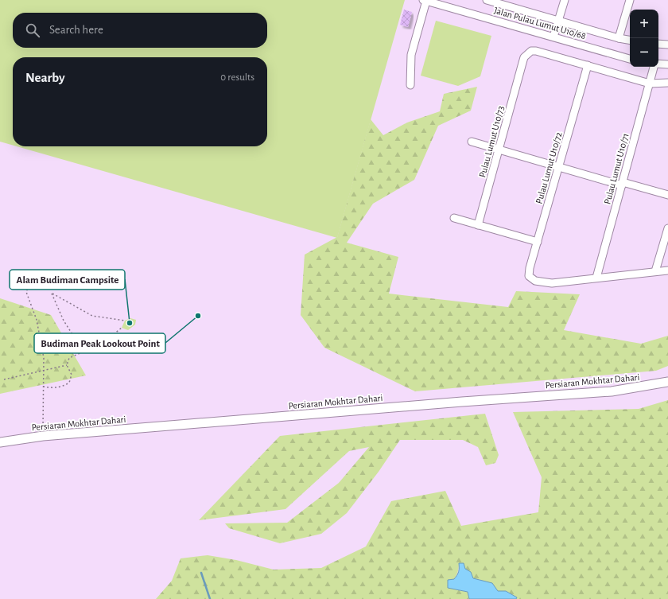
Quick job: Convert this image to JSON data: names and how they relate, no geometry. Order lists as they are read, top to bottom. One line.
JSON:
{"streets":{"main road":["Persiaran Mokhtar Dahari"],"street":["Jalan Pulau Lumut U10/68","Pulau Lumut U10/73","Pulau Lumut U10/72","Pulau Lumut U10/71"]},"crossings":[["Pulau Lumut U10/73","Pulau Lumut U10/72"],["Pulau Lumut U10/72","Pulau Lumut U10/71"]],"places":["Budiman Peak Lookout Point","Alam Budiman Campsite"],"page":{"map_buttons":["+","−"],"search":"Search here","heading":["Nearby","0 results"]}}
